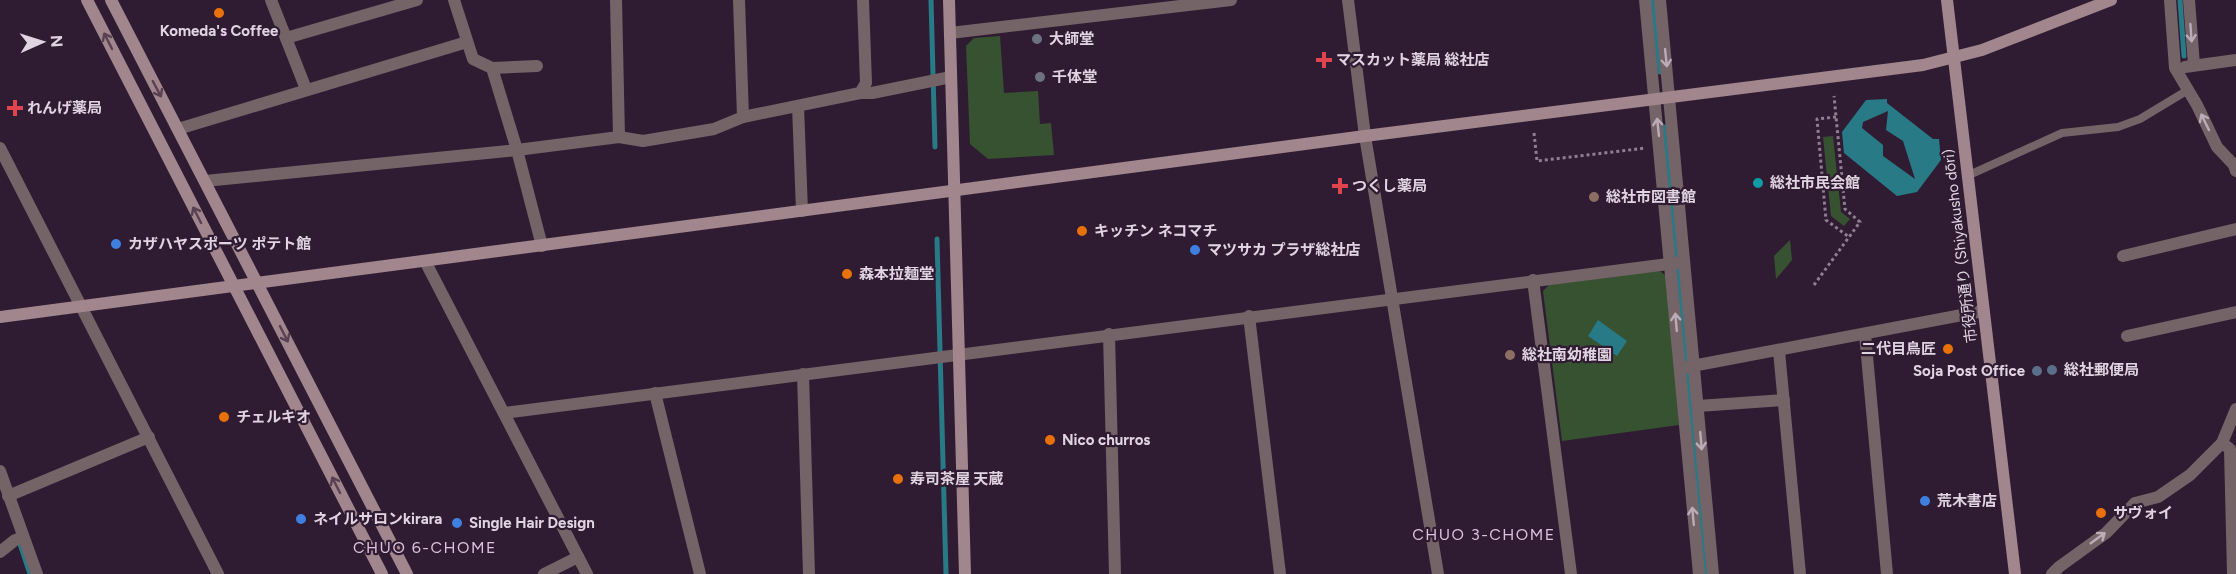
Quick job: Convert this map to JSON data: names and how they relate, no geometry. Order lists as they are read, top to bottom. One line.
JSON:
{"streets":{"street":["市役所通り (Shiyakusho dōri)"]},"districts":["CHUO 3-CHOME","CHUO 6-CHOME"],"places":{"other":["Komeda's Coffee","大師堂","千体堂","総社市民会館","総社市図書館","キッチン ネコマチ","カザハヤスポーツ ポテト館","マツサカ プラザ総社店","森本拉麺堂","二代目鳥匠","総社南幼稚園","総社郵便局","Soja Post Office","チェルキオ","Nico churros","寿司茶屋 天蔵","荒木書店","サヴォイ","ネイルサロンkirara","Single Hair Design"],"health":["マスカット薬局 総社店","れんげ薬局","つくし薬局"]},"north":"right"}
